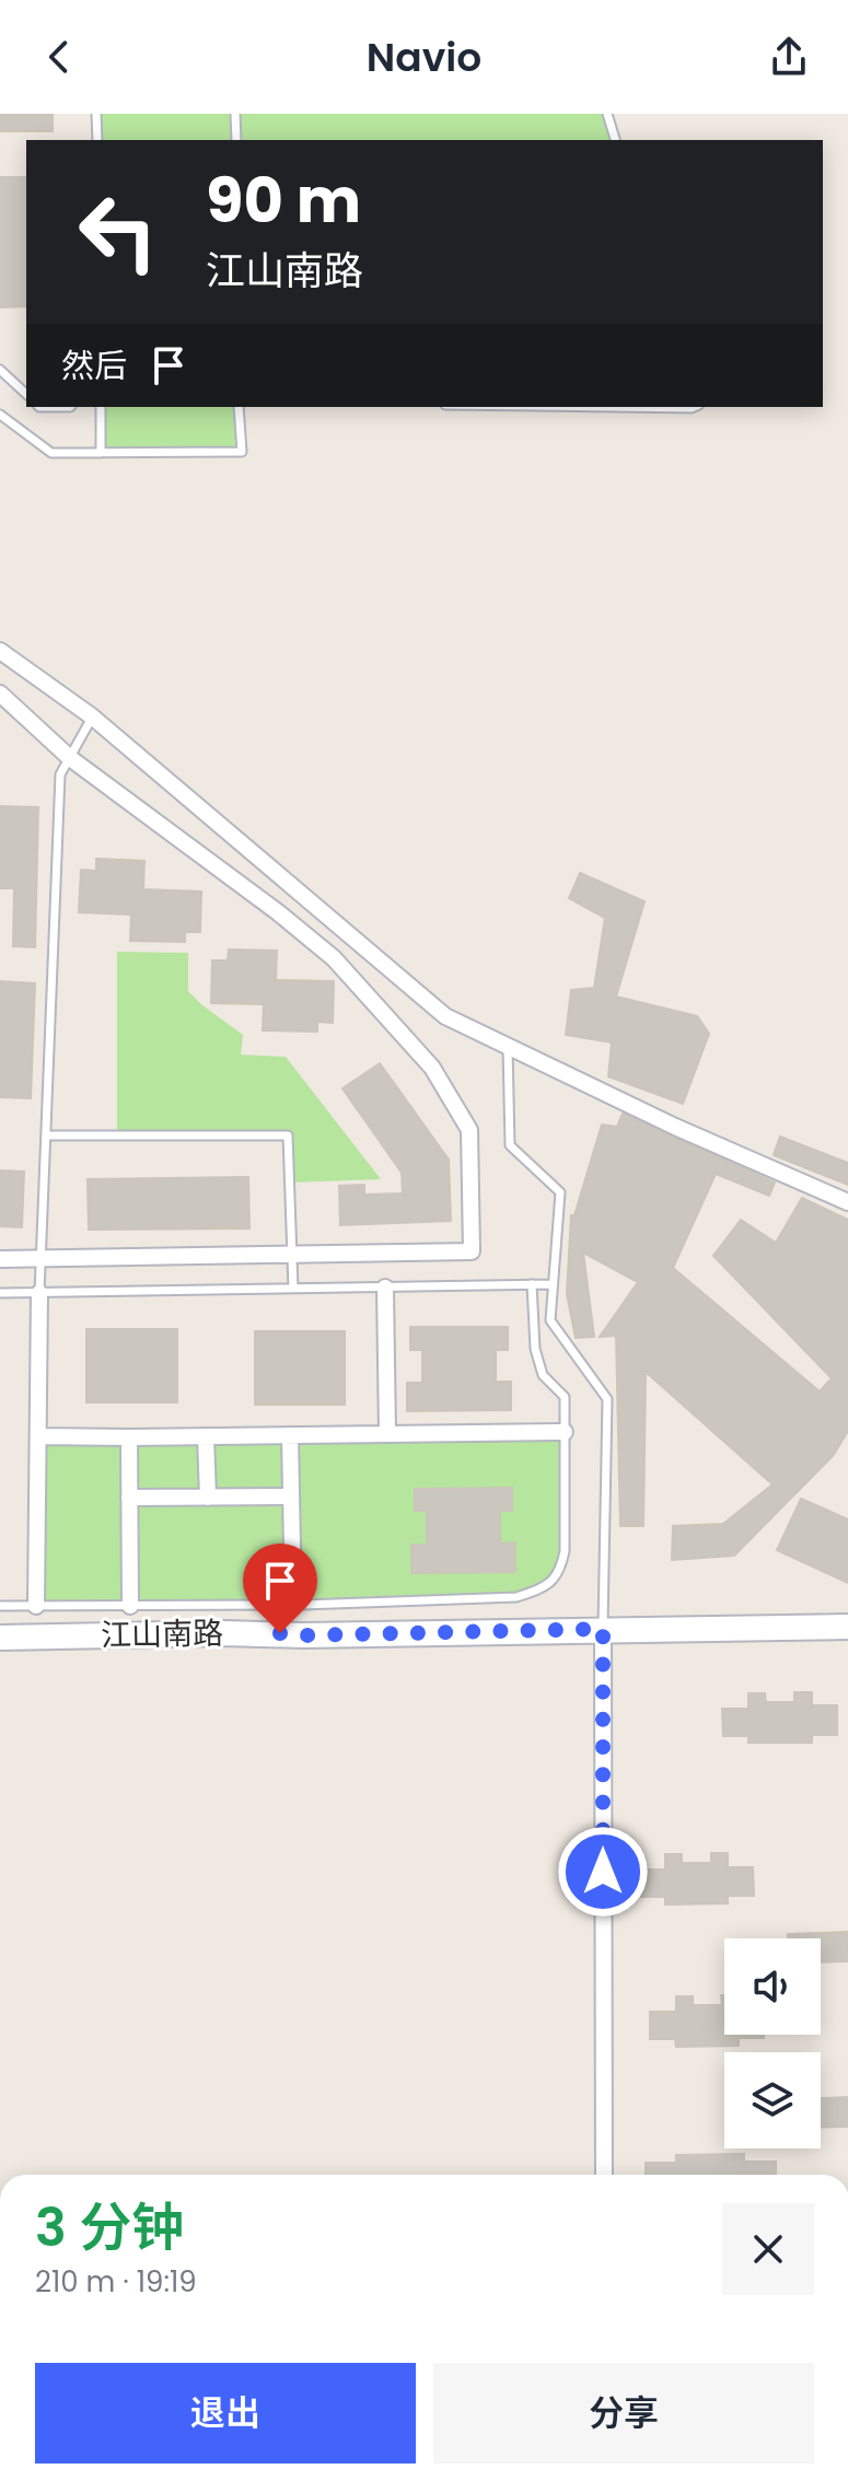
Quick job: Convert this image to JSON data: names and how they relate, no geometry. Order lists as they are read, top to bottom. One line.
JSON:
{"streets":{"street":["江山南路"]},"page":{"header":"Navio","turn":["90 m","江山南路"],"then":"然后","heading":["3 分钟","210 m · 19:19"],"buttons":["退出","分享"]}}
